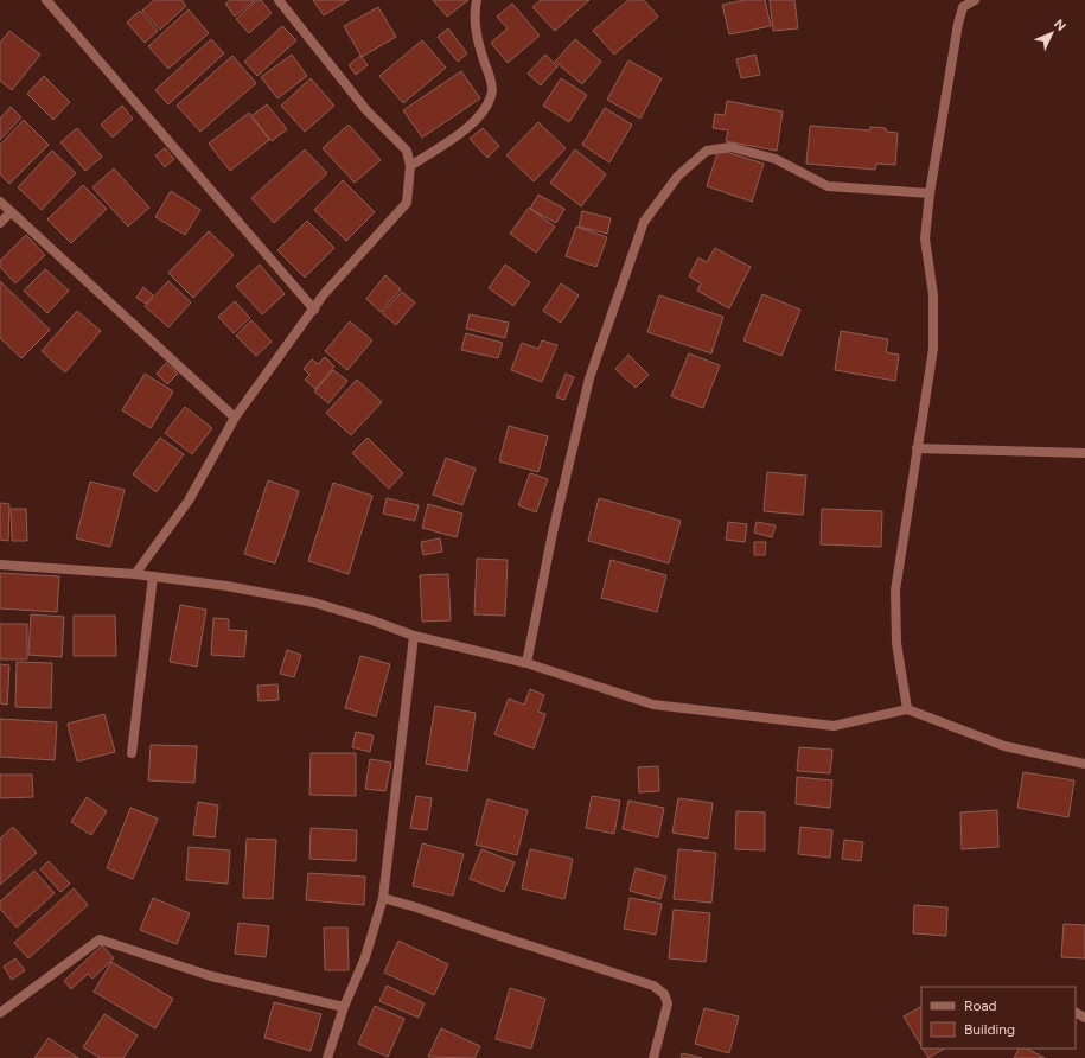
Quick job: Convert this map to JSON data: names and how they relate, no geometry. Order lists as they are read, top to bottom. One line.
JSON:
{"legend":["Road","Building"],"north":"top right"}
